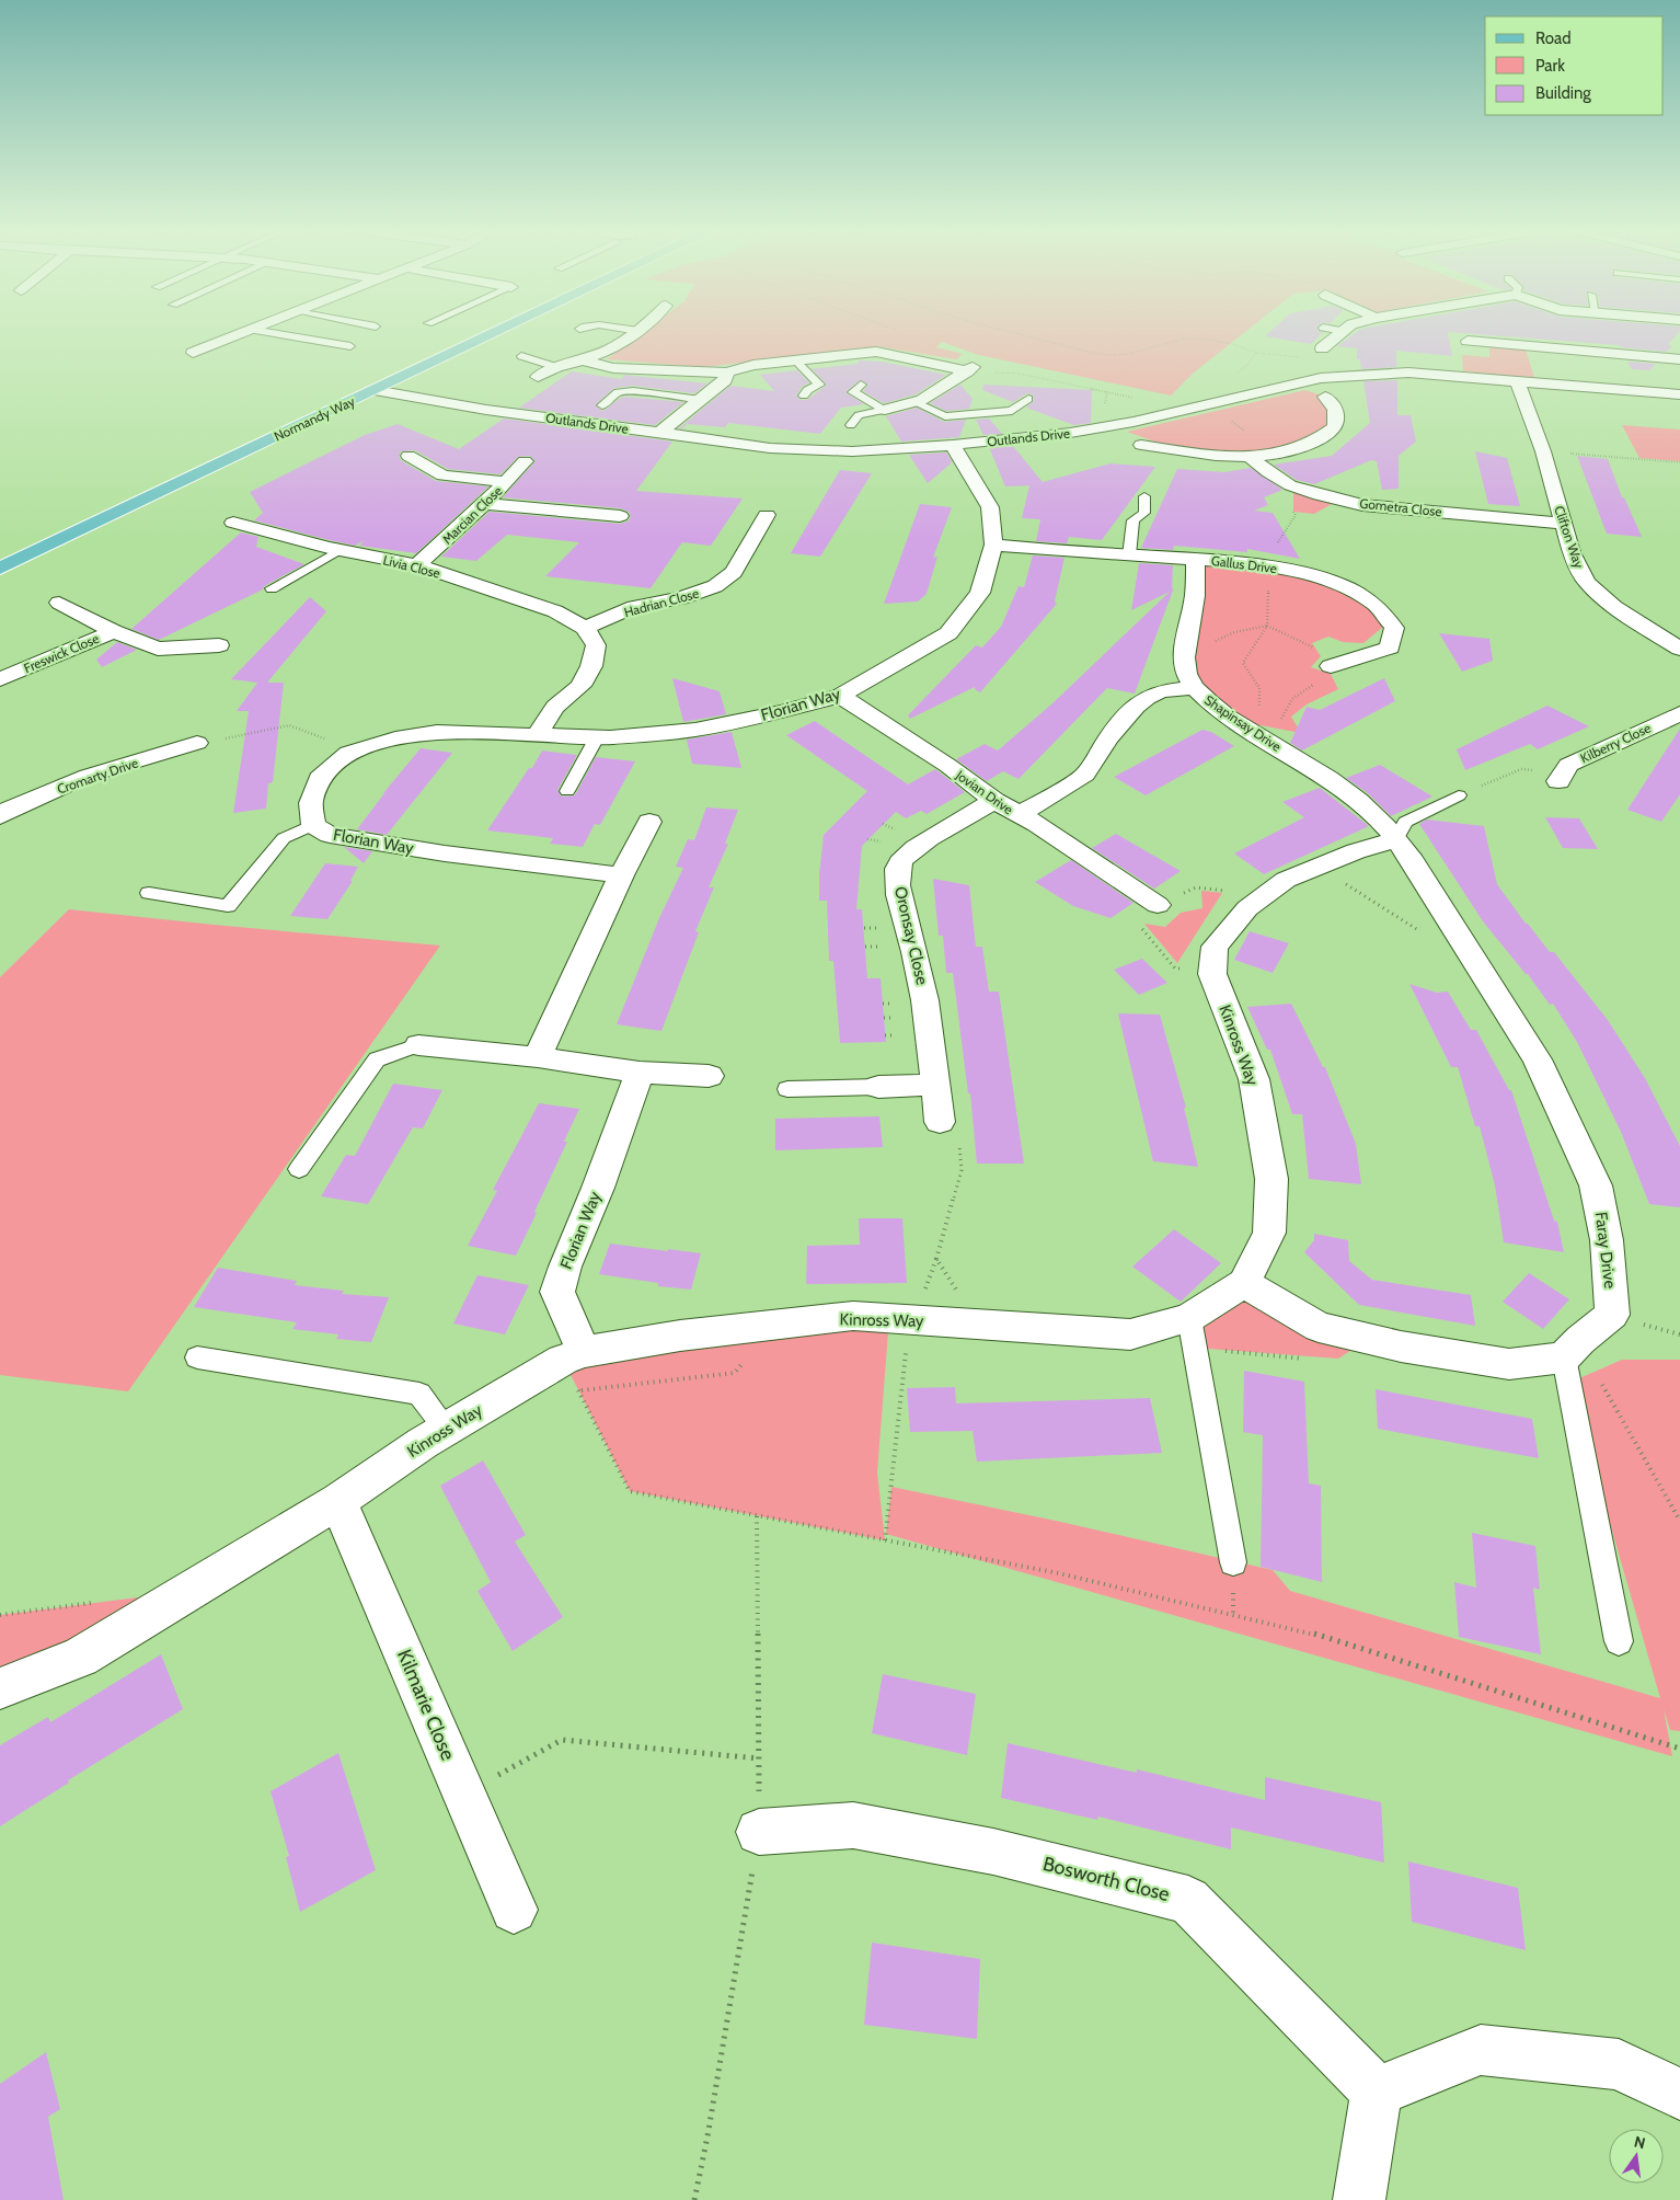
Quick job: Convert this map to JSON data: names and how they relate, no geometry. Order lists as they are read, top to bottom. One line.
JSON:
{"streets":{"main road":["Normandy Way"],"street":["Outlands Drive","Gometra Close","Marcian Close","Clifton Way","Gallus Drive","Livia Close","Hadrian Close","Freswick Close","Florian Way","Shapinsay Drive","Kilberry Close","Cromarty Drive","Jovian Drive","Oronsay Close","Kinross Way","Faray Drive","Kilmarie Close","Bosworth Close"]},"crossings":[["Normandy Way","Outlands Drive"],["Outlands Drive","Clifton Way"],["Outlands Drive","Florian Way"],["Gometra Close","Clifton Way"],["Marcian Close","Livia Close"],["Gallus Drive","Florian Way"],["Livia Close","Hadrian Close"],["Florian Way","Jovian Drive"],["Florian Way","Kinross Way"],["Shapinsay Drive","Kinross Way"],["Shapinsay Drive","Faray Drive"],["Jovian Drive","Oronsay Close"],["Kinross Way","Faray Drive"],["Kinross Way","Kilmarie Close"]],"legend":["Road","Park","Building"],"north":"top"}
